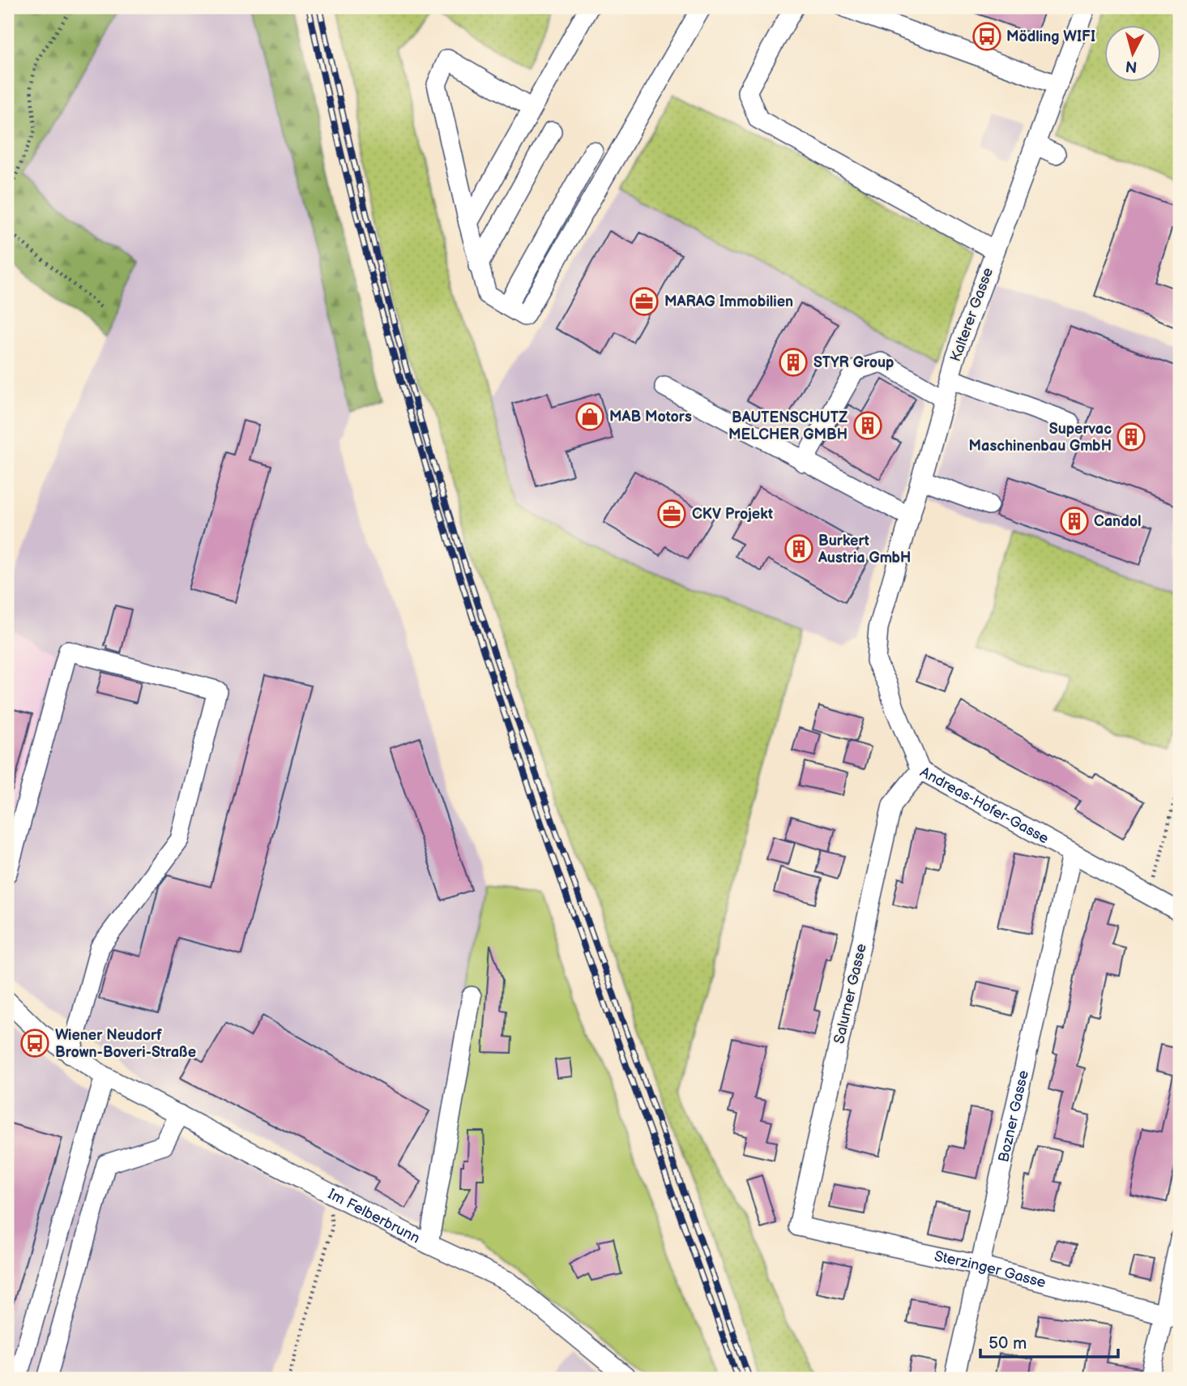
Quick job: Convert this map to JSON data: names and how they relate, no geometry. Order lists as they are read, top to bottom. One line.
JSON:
{"streets":{"street":["Kalterer Gasse","Andreas-Hofer-Gasse","Salurner Gasse","Bozner Gasse","Im Felberbrunn","Sterzinger Gasse"]},"crossings":[["Kalterer Gasse","Andreas-Hofer-Gasse"],["Andreas-Hofer-Gasse","Salurner Gasse"],["Andreas-Hofer-Gasse","Bozner Gasse"],["Salurner Gasse","Sterzinger Gasse"],["Bozner Gasse","Sterzinger Gasse"]],"places":{"bus stop":["Mödling WIFI","Wiener Neudorf Brown-Boveri-Straße"],"office":["MARAG Immobilien","CKV Projekt"],"building":["STYR Group","BAUTENSCHUTZ MELCHER GMBH","Supervac Maschinenbau GmbH","Candol","Burkert Austria GmbH"],"shop":["MAB Motors"]},"scale_bar":"50 m","north":"bottom"}
